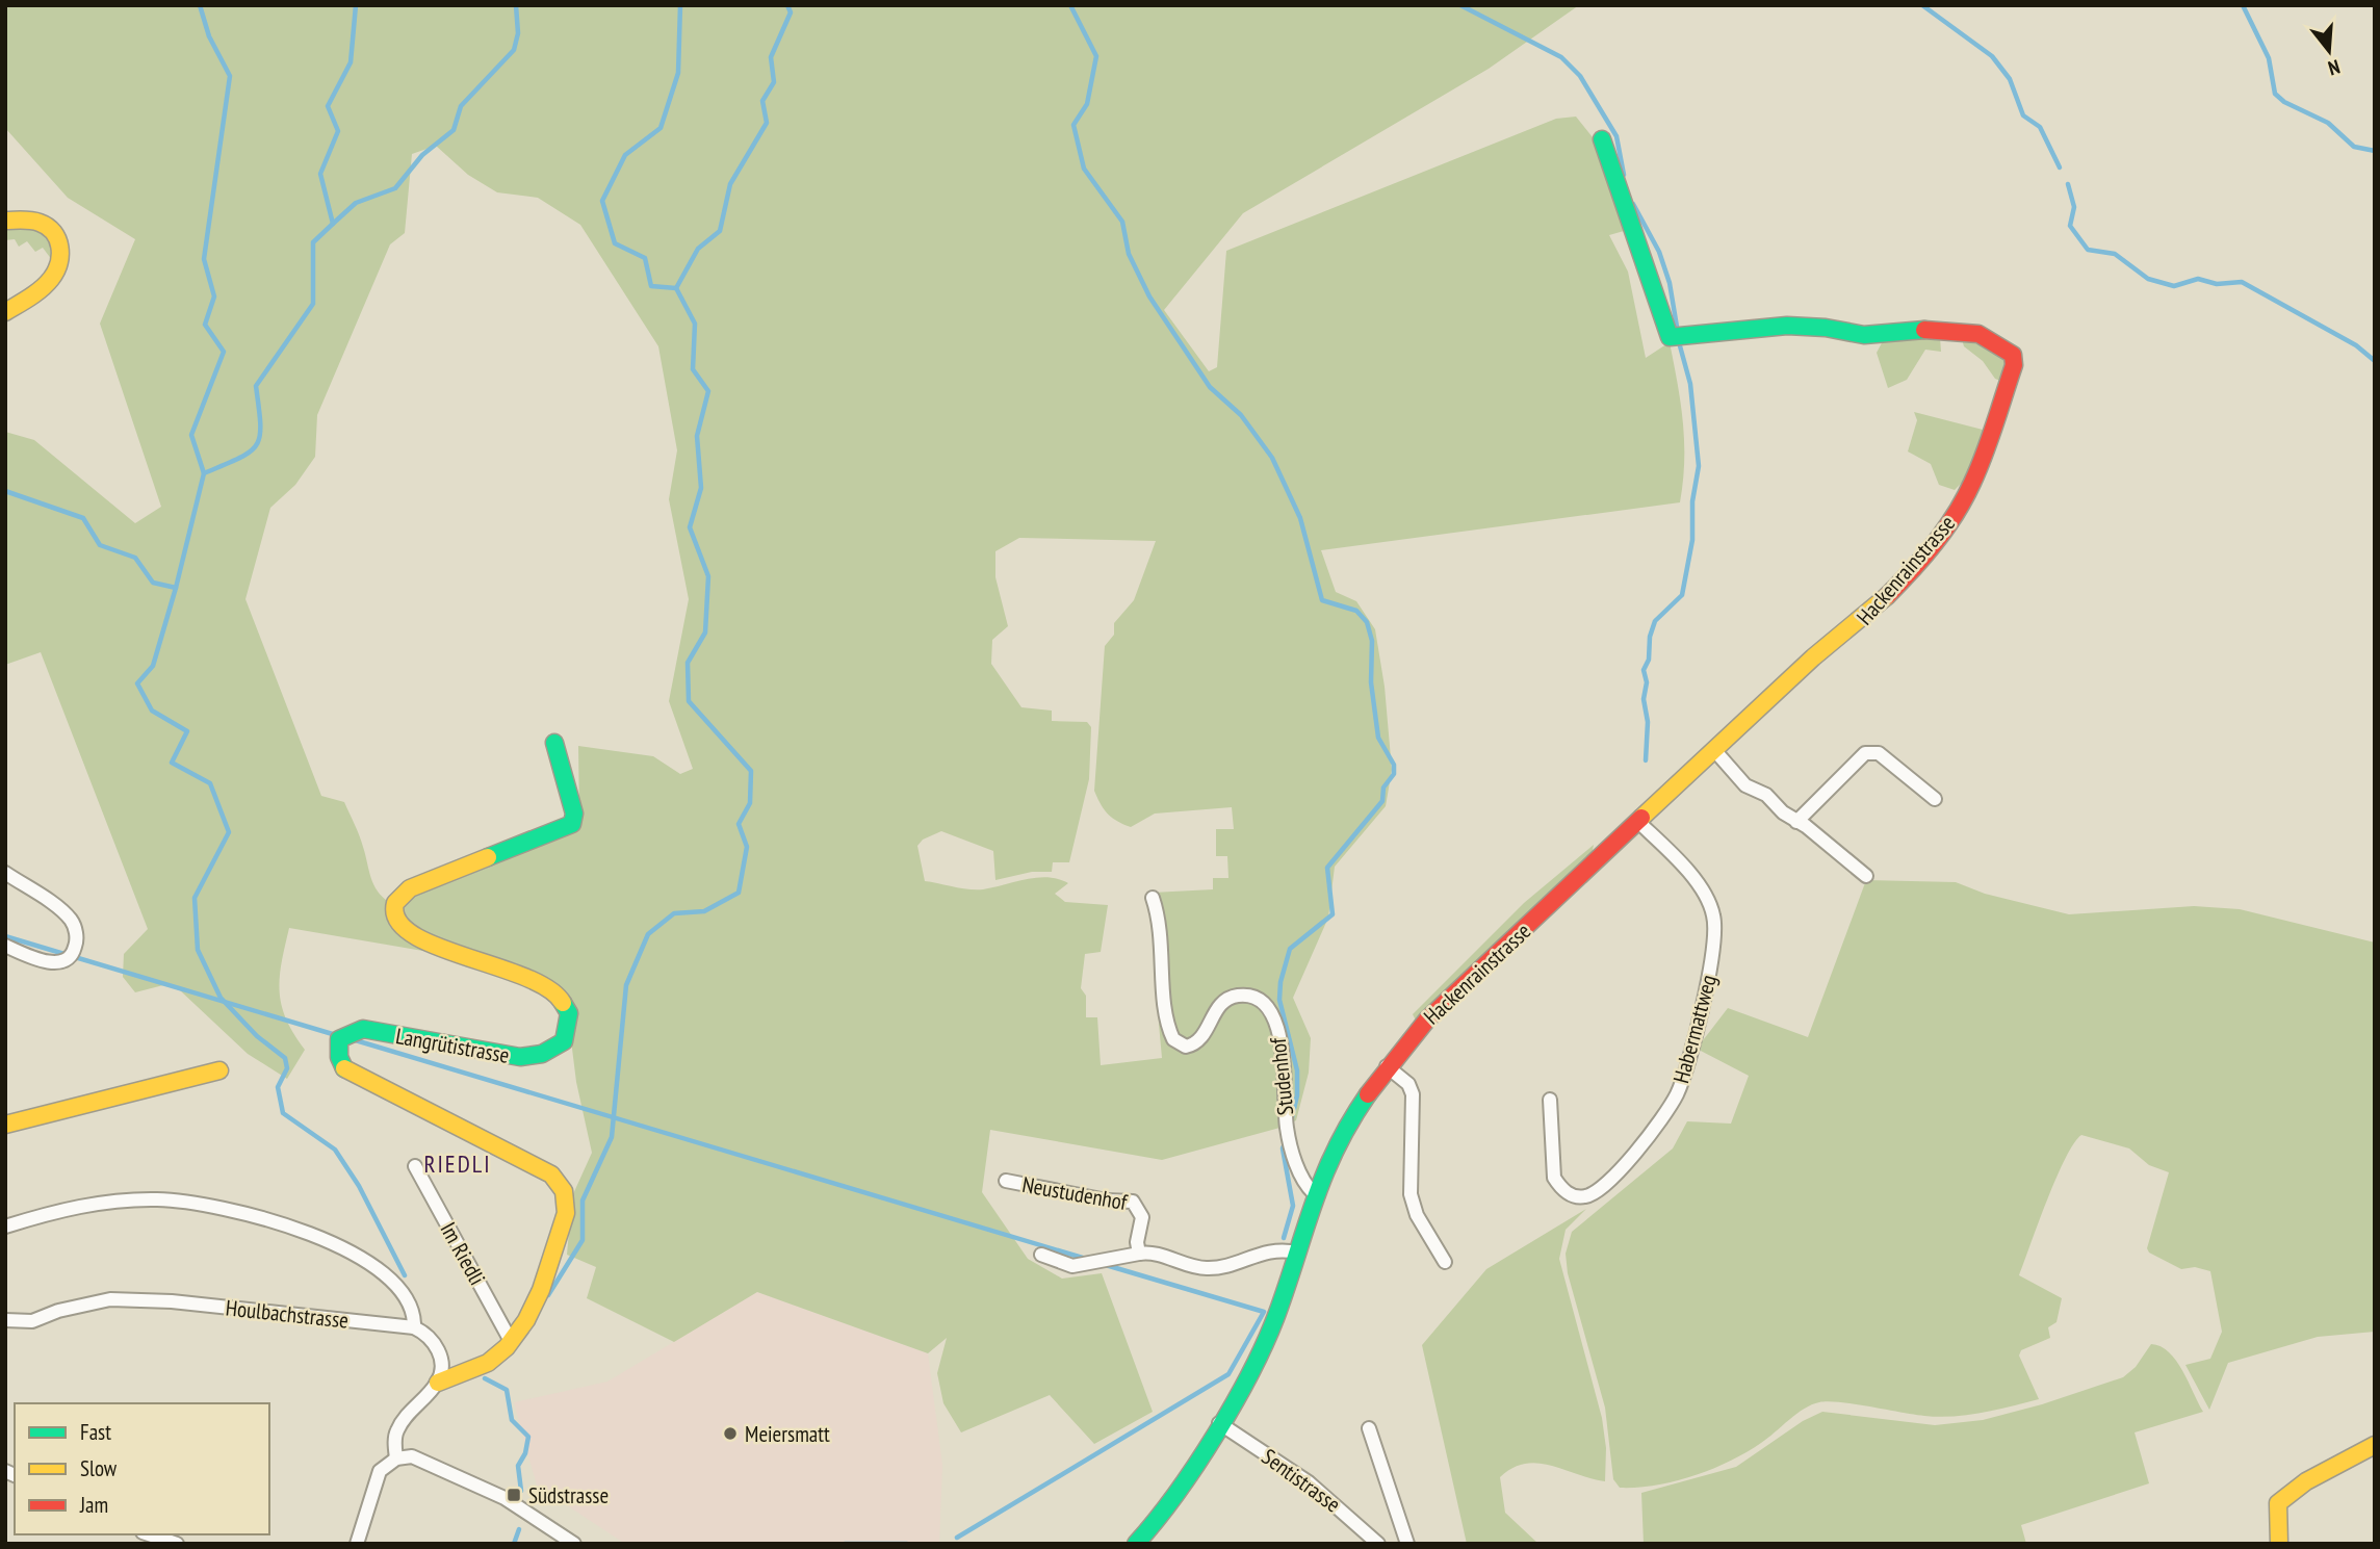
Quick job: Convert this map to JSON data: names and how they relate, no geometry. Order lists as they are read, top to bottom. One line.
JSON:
{"streets":{"street":["Hackenrainstrasse","Habermattweg","Langrütistrasse","Studenhof","Neustudenhof","Im Riedli","Houlbachstrasse","Sentistrasse"]},"crossings":[["Hackenrainstrasse","Habermattweg"],["Hackenrainstrasse","Studenhof"],["Hackenrainstrasse","Sentistrasse"],["Langrütistrasse","Im Riedli"]],"districts":["RIEDLI"],"places":{"other":["Meiersmatt"],"transit":["Südstrasse"]},"legend":["Fast","Slow","Jam"],"north":"bottom"}
